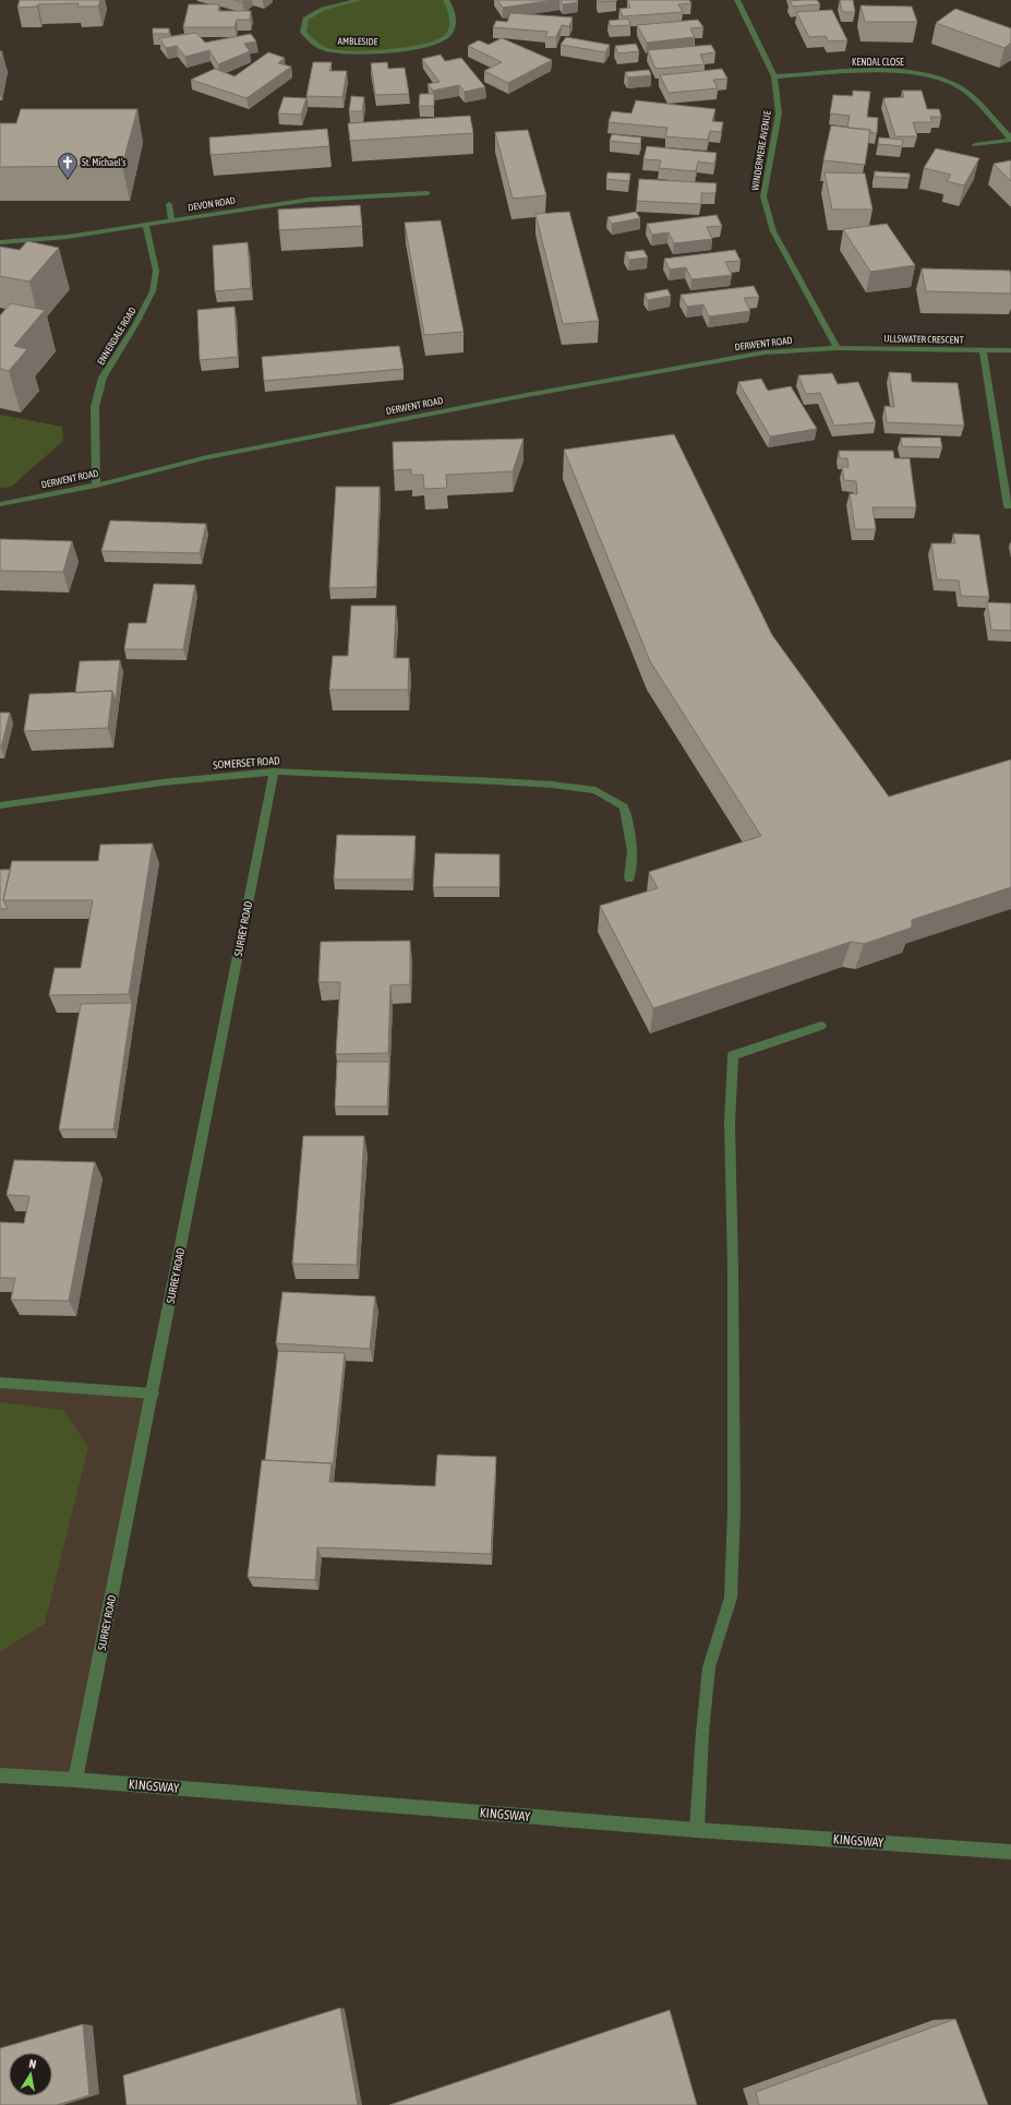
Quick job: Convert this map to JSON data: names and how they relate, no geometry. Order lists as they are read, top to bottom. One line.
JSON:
{"streets":{"street":["AMBLESIDE","KENDAL CLOSE","WINDERMERE AVENUE","DEVON ROAD","ENNERDALE ROAD","ULLSWATER CRESCENT","DERWENT ROAD","SOMERSET ROAD","SURREY ROAD","KINGSWAY"]},"crossings":[["KENDAL CLOSE","WINDERMERE AVENUE"],["WINDERMERE AVENUE","ULLSWATER CRESCENT"],["WINDERMERE AVENUE","DERWENT ROAD"],["DEVON ROAD","ENNERDALE ROAD"],["ENNERDALE ROAD","DERWENT ROAD"],["ULLSWATER CRESCENT","DERWENT ROAD"],["SOMERSET ROAD","SURREY ROAD"],["SURREY ROAD","KINGSWAY"]],"places":{"church":["St. Michael's"]},"north":"top"}
